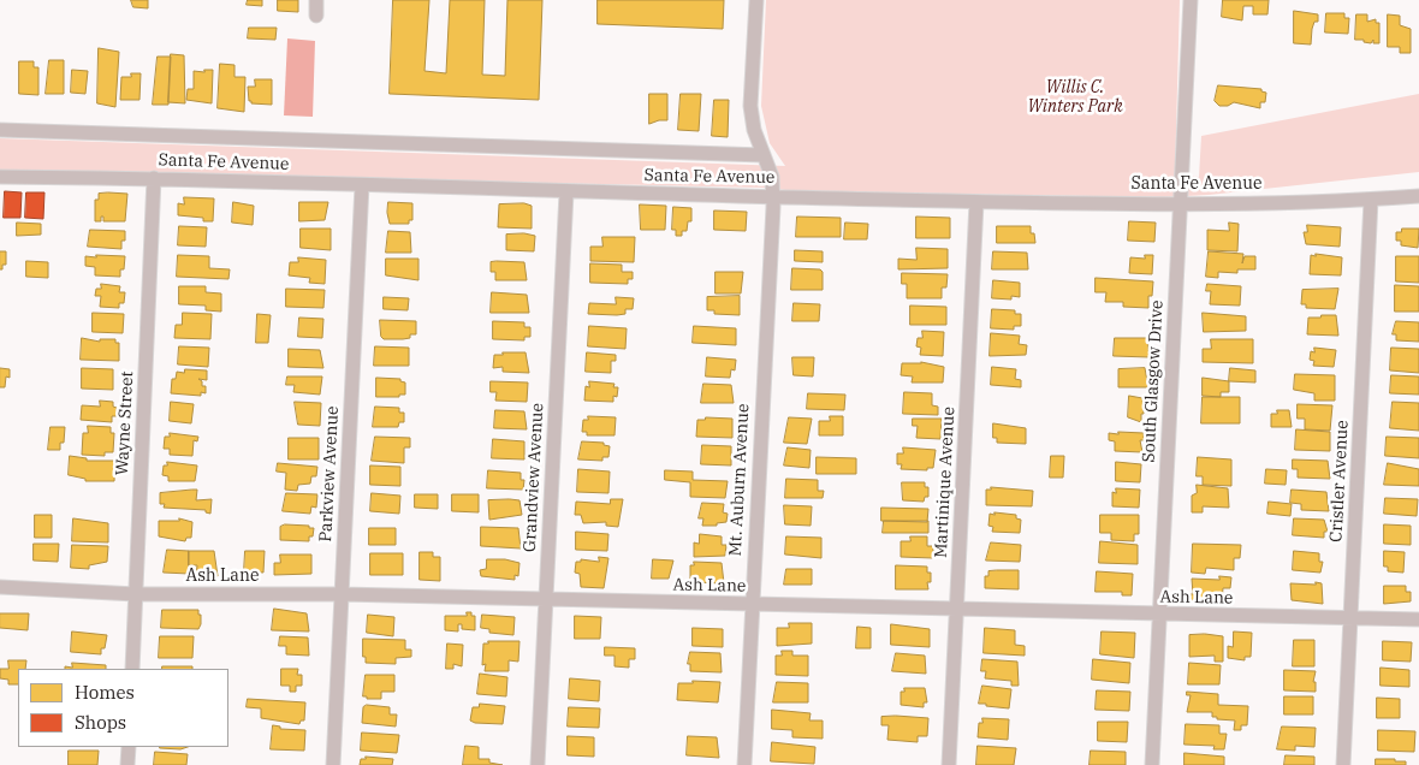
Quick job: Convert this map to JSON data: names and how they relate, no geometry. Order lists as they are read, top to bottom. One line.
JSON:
{"streets":{"street":["Santa Fe Avenue","South Glasgow Drive","Wayne Street","Parkview Avenue","Grandview Avenue","Mt. Auburn Avenue","Cristler Avenue","Martinique Avenue","Ash Lane"]},"crossings":[["Santa Fe Avenue","South Glasgow Drive"],["Santa Fe Avenue","Wayne Street"],["Santa Fe Avenue","Parkview Avenue"],["Santa Fe Avenue","Grandview Avenue"],["Santa Fe Avenue","Mt. Auburn Avenue"],["Santa Fe Avenue","Cristler Avenue"],["Santa Fe Avenue","Martinique Avenue"],["South Glasgow Drive","Ash Lane"],["Wayne Street","Ash Lane"],["Parkview Avenue","Ash Lane"],["Grandview Avenue","Ash Lane"],["Mt. Auburn Avenue","Ash Lane"],["Cristler Avenue","Ash Lane"],["Martinique Avenue","Ash Lane"]],"parks":["Willis C. Winters Park"],"legend":["Homes","Shops"]}
